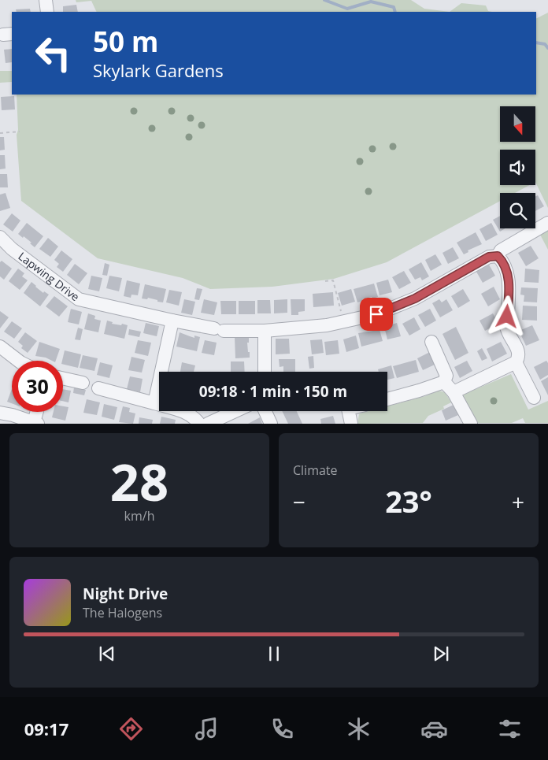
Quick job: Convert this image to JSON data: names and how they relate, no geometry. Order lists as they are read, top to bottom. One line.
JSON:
{"streets":{"street":["Lapwing Drive"]},"north":"bottom","page":{"turn":["50 m","Skylark Gardens"],"limit":"30","trip":"09:18 · 1 min · 150 m","tile":[["28","km/h"],"Climate"],"heat":["−","23°","+"],"song":["Night Drive","The Halogens"],"tabs":"09:17"}}
